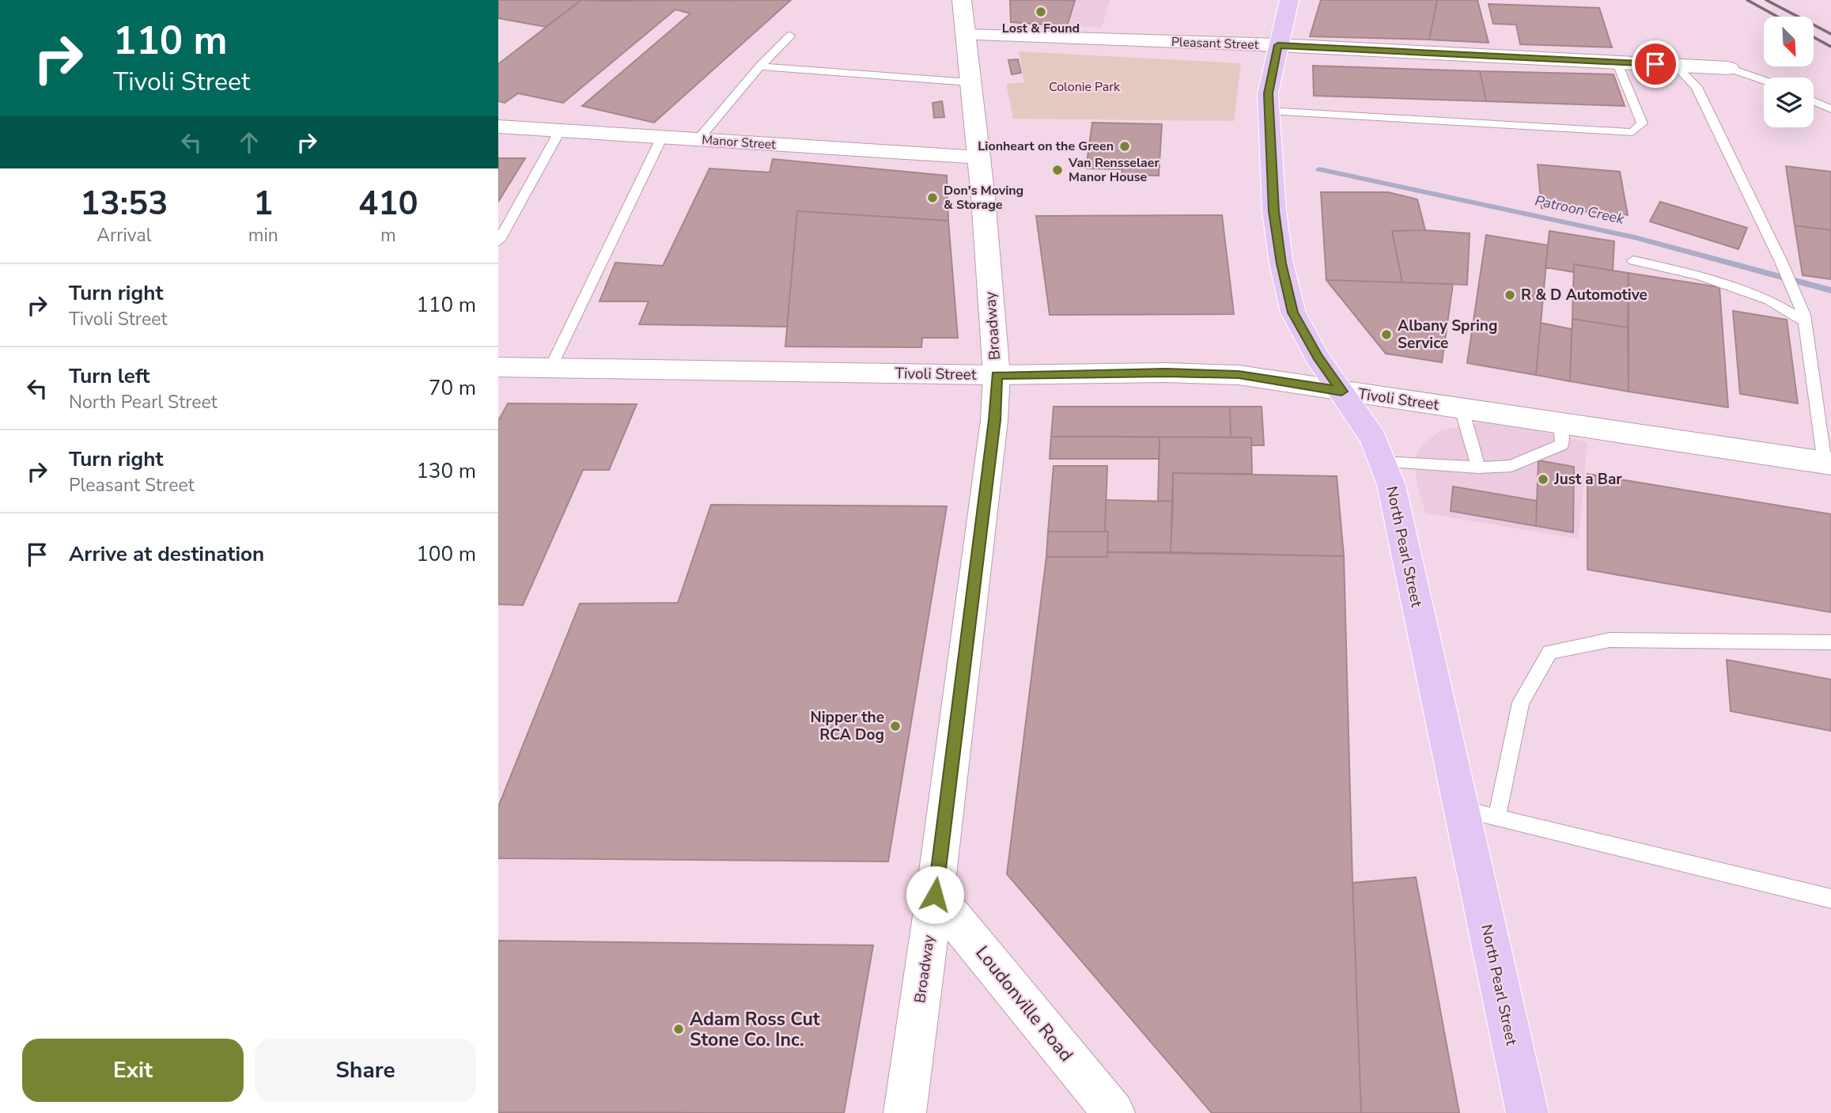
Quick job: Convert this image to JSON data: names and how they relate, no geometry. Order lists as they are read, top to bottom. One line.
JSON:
{"streets":{"main road":["North Pearl Street"],"street":["Pleasant Street","Manor Street","Broadway","Tivoli Street","Loudonville Road"]},"crossings":[["Pleasant Street","Broadway"],["Pleasant Street","North Pearl Street"],["Manor Street","Broadway"],["Broadway","Tivoli Street"],["Broadway","Loudonville Road"],["Tivoli Street","North Pearl Street"]],"water":["Patroon Creek"],"parks":["Colonie Park"],"places":["Lost & Found","Lionheart on the Green","Van Rensselaer Manor House","Don's Moving & Storage","R & D Automotive","Albany Spring Service","Just a Bar","Nipper the RCA Dog","Adam Ross Cut Stone Co. Inc."],"north":"bottom right","page":{"turn":["110 m","Tivoli Street"],"eta":["13:53","Arrival","1","min","410","m"],"list":[{"name":"Turn right","note":"Tivoli Street","value":"110 m"},{"name":"Turn left","note":"North Pearl Street","value":"70 m"},{"name":"Turn right","note":"Pleasant Street","value":"130 m"},{"name":"Arrive at destination","value":"100 m"}],"buttons":["Exit","Share"]}}
